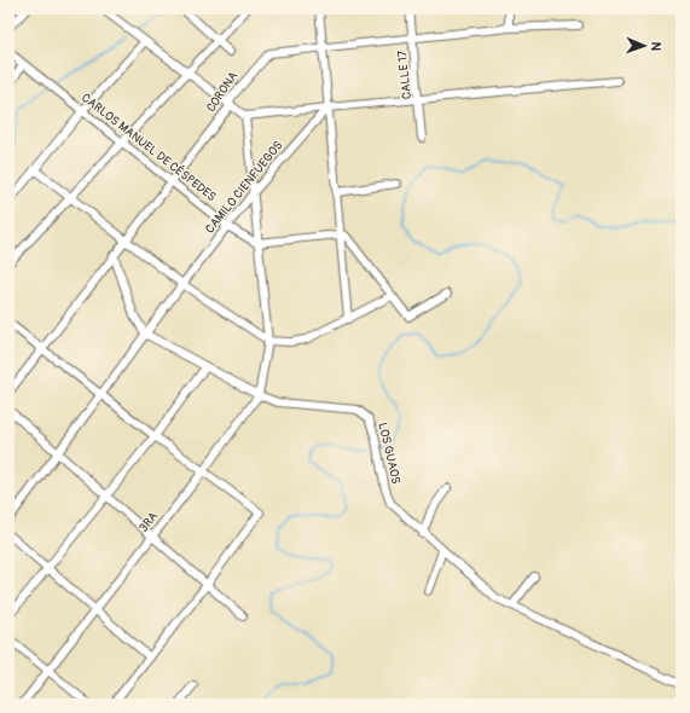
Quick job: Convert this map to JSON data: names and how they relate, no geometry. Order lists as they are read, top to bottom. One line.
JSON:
{"streets":{"street":["CALLE 17","CORONA","CARLOS MANUEL DE CÉSPEDES","CAMILO CIENFUEGOS","LOS GUAOS","3RA"]},"crossings":[["CALLE 17","CORONA"],["CORONA","CARLOS MANUEL DE CÉSPEDES"],["CARLOS MANUEL DE CÉSPEDES","CAMILO CIENFUEGOS"],["CARLOS MANUEL DE CÉSPEDES","3RA"],["CAMILO CIENFUEGOS","LOS GUAOS"],["CAMILO CIENFUEGOS","3RA"],["LOS GUAOS","3RA"]],"north":"right"}
